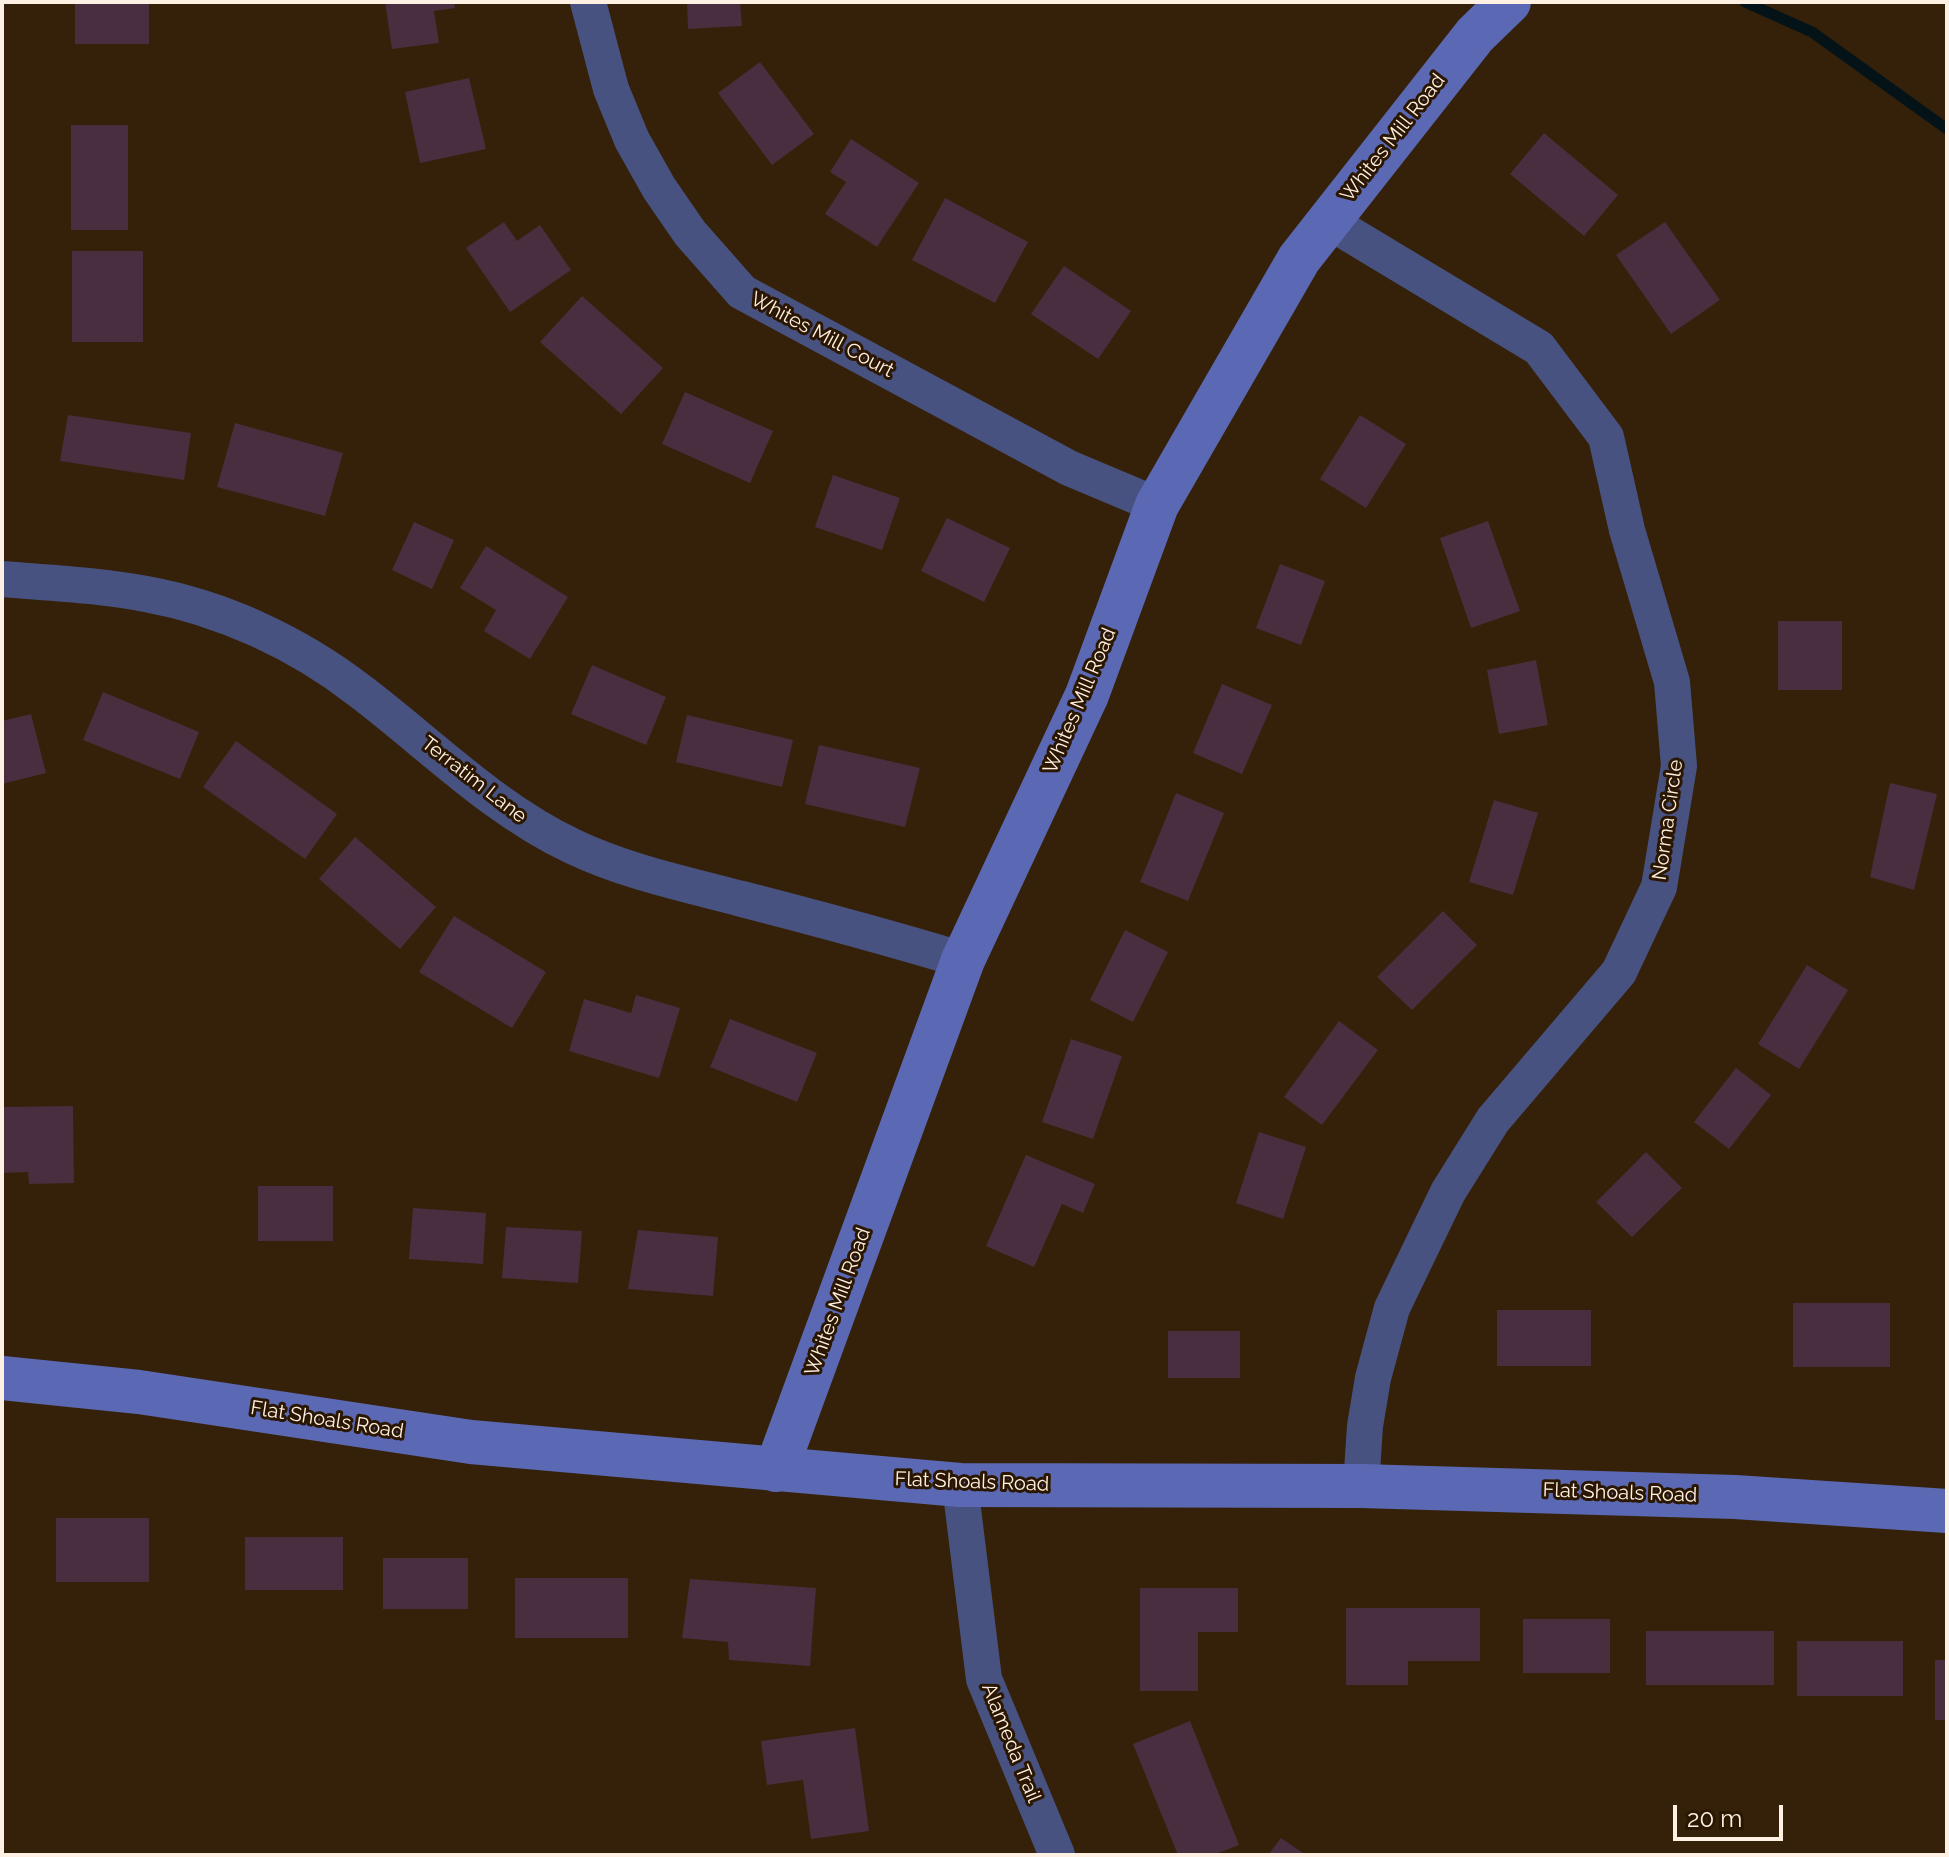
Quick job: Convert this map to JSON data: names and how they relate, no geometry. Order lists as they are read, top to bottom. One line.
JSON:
{"streets":{"main road":["Whites Mill Road","Flat Shoals Road"],"street":["Whites Mill Court","Terratim Lane","Norma Circle","Alameda Trail"]},"crossings":[["Whites Mill Road","Whites Mill Court"],["Whites Mill Road","Terratim Lane"],["Whites Mill Road","Norma Circle"],["Whites Mill Road","Flat Shoals Road"],["Norma Circle","Flat Shoals Road"],["Flat Shoals Road","Alameda Trail"]],"scale_bar":"20 m"}
